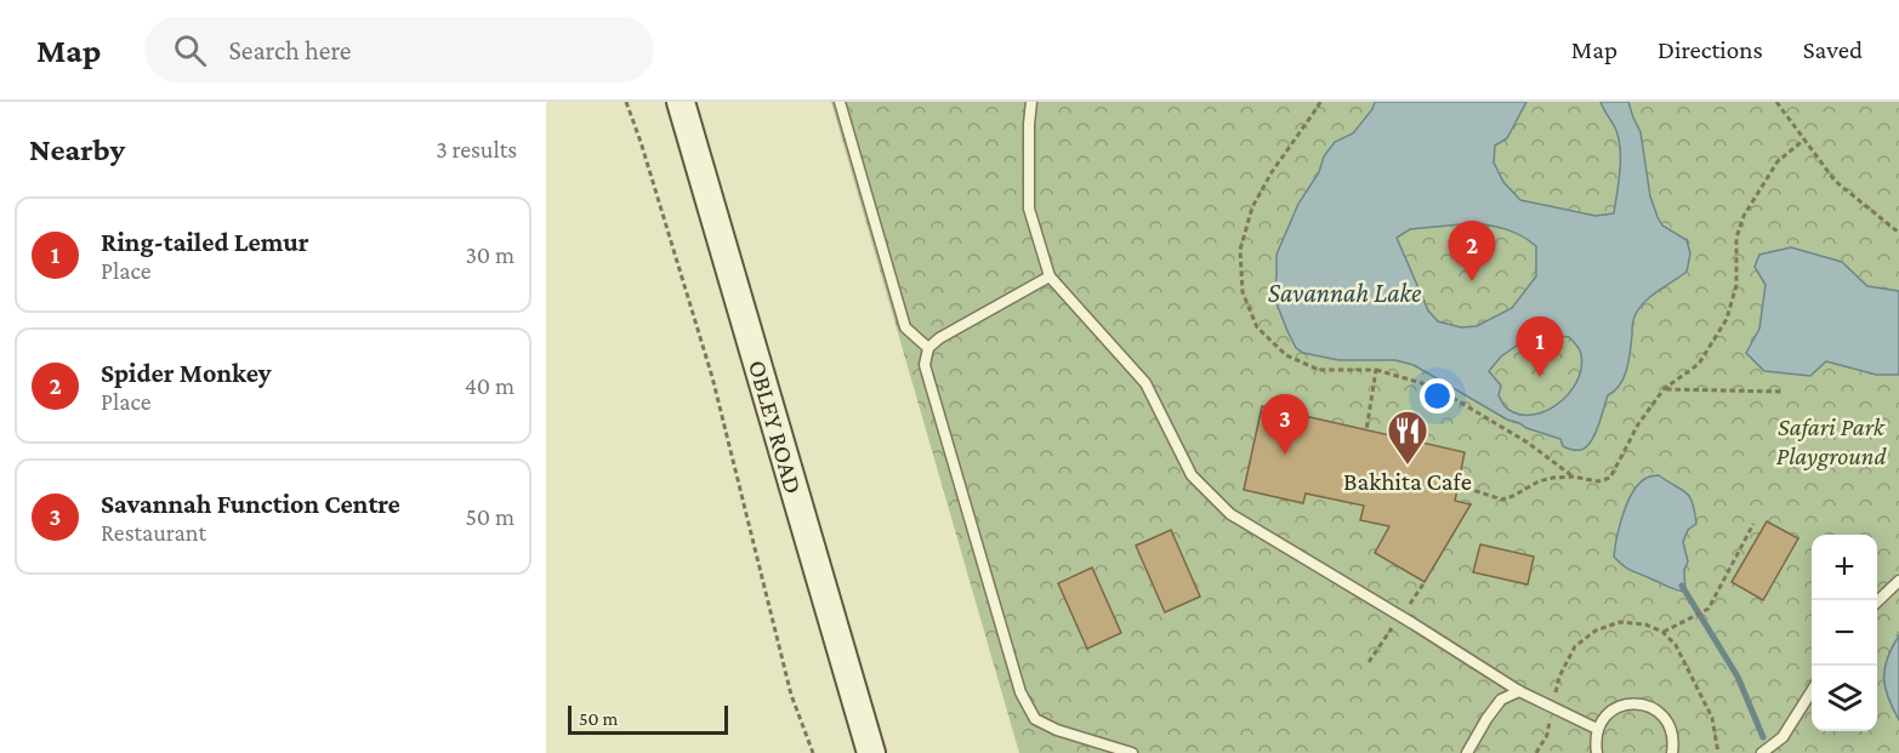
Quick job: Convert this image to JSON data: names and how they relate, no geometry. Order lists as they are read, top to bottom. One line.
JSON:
{"streets":{"street":["OBLEY ROAD"]},"water":["Savannah Lake"],"parks":["Safari Park Playground"],"places":{"restaurant":["Bakhita Cafe"]},"scale_bar":"50 m","page":{"header":"Map","search":"Search here","nav":["Map","Directions","Saved"],"heading":["Nearby","3 results"],"list":[{"mark":"1","name":"Ring-tailed Lemur","note":"Place","value":"30 m"},{"mark":"2","name":"Spider Monkey","note":"Place","value":"40 m"},{"mark":"3","name":"Savannah Function Centre","note":"Restaurant","value":"50 m"}],"pins":["2","1","3"],"map_buttons":["+","−"],"scale":"50 m"}}
